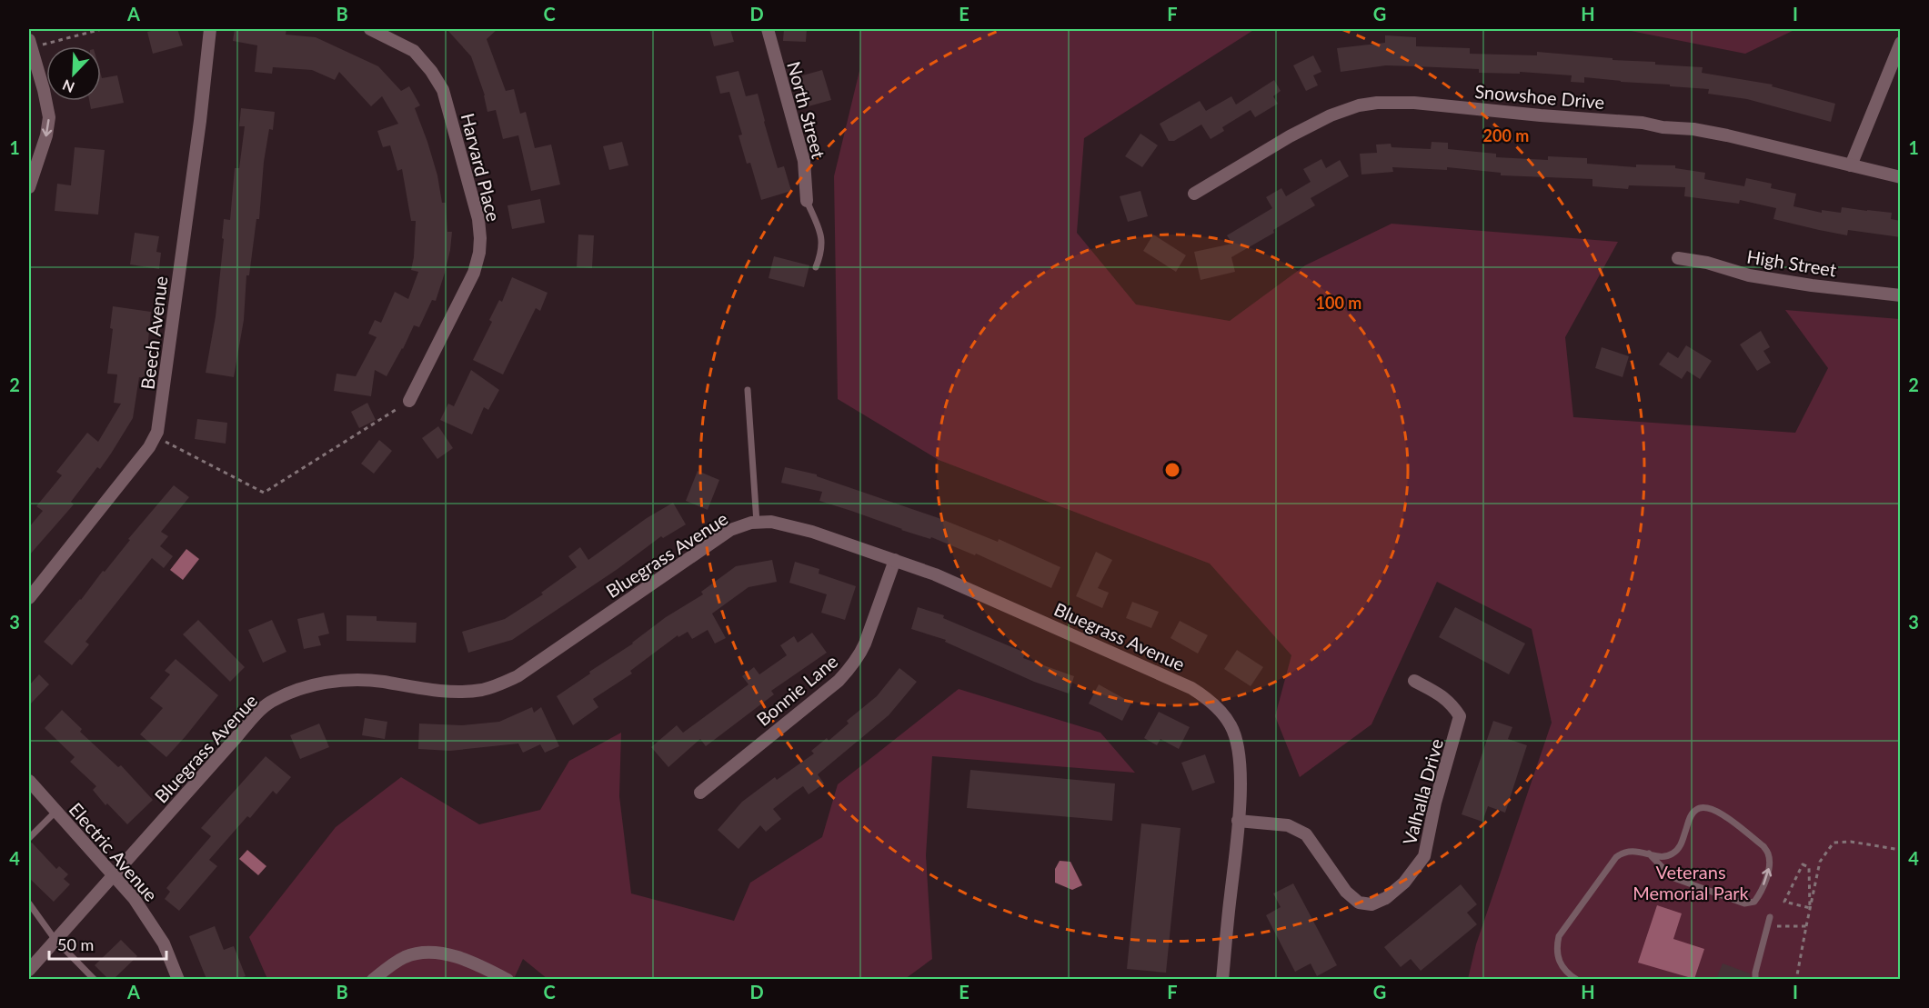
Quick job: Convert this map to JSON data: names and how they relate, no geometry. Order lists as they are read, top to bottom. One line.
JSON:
{"streets":{"street":["Snowshoe Drive","North Street","Harvard Place","High Street","Beech Avenue","Bluegrass Avenue","Bonnie Lane","Valhalla Drive","Electric Avenue"]},"crossings":[["Bluegrass Avenue","Bonnie Lane"],["Bluegrass Avenue","Valhalla Drive"],["Bluegrass Avenue","Electric Avenue"]],"parks":["Veterans Memorial Park"],"scale_bar":"50 m","north":"bottom left","grid":{"columns":["A","B","C","D","E","F","G","H","I"],"rows":["1","2","3","4"]},"rings":["200 m","100 m"]}
